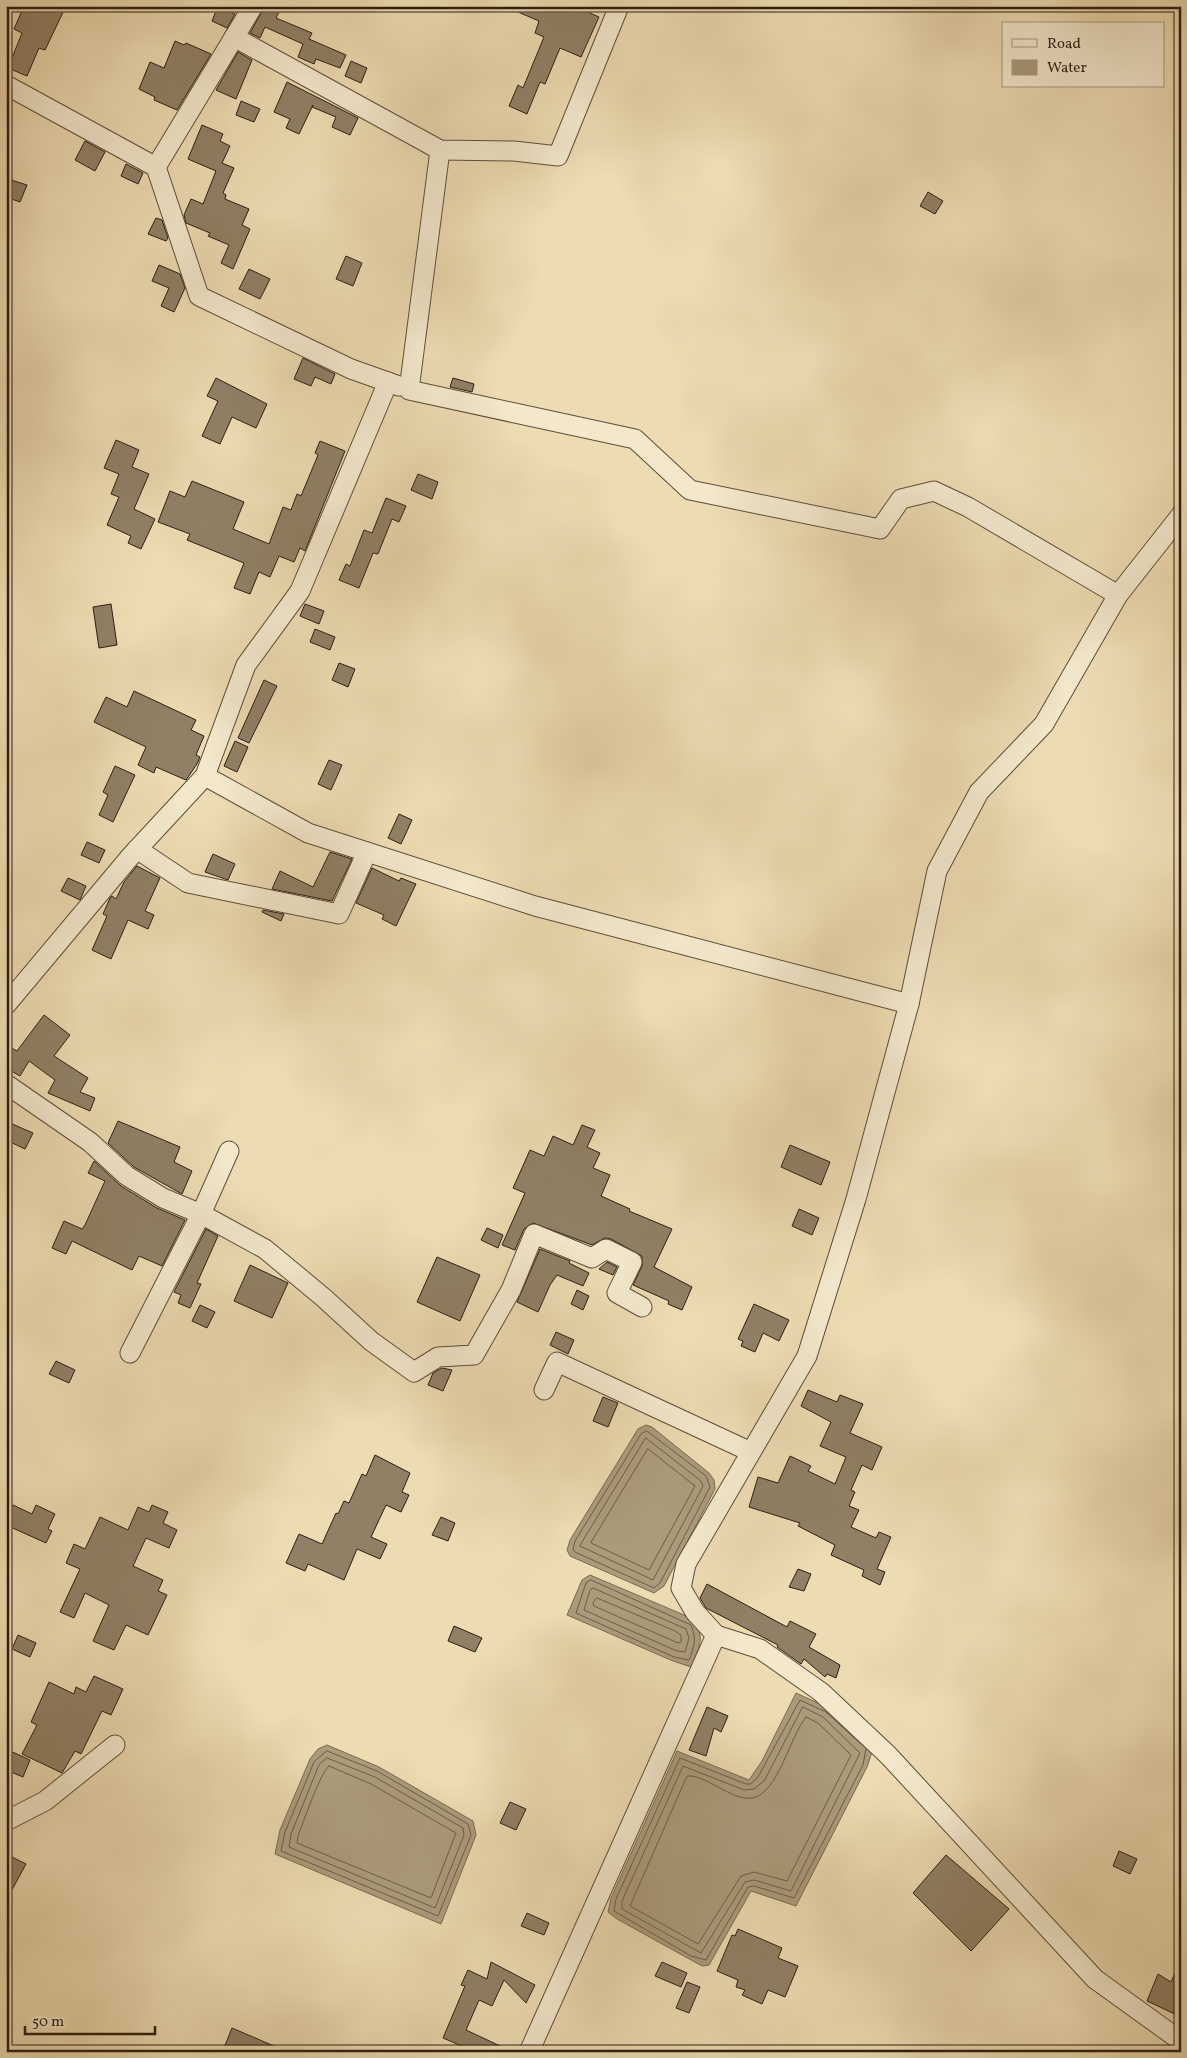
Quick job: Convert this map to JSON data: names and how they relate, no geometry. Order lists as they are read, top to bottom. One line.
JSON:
{"legend":["Road","Water"],"scale_bar":"50 m"}
